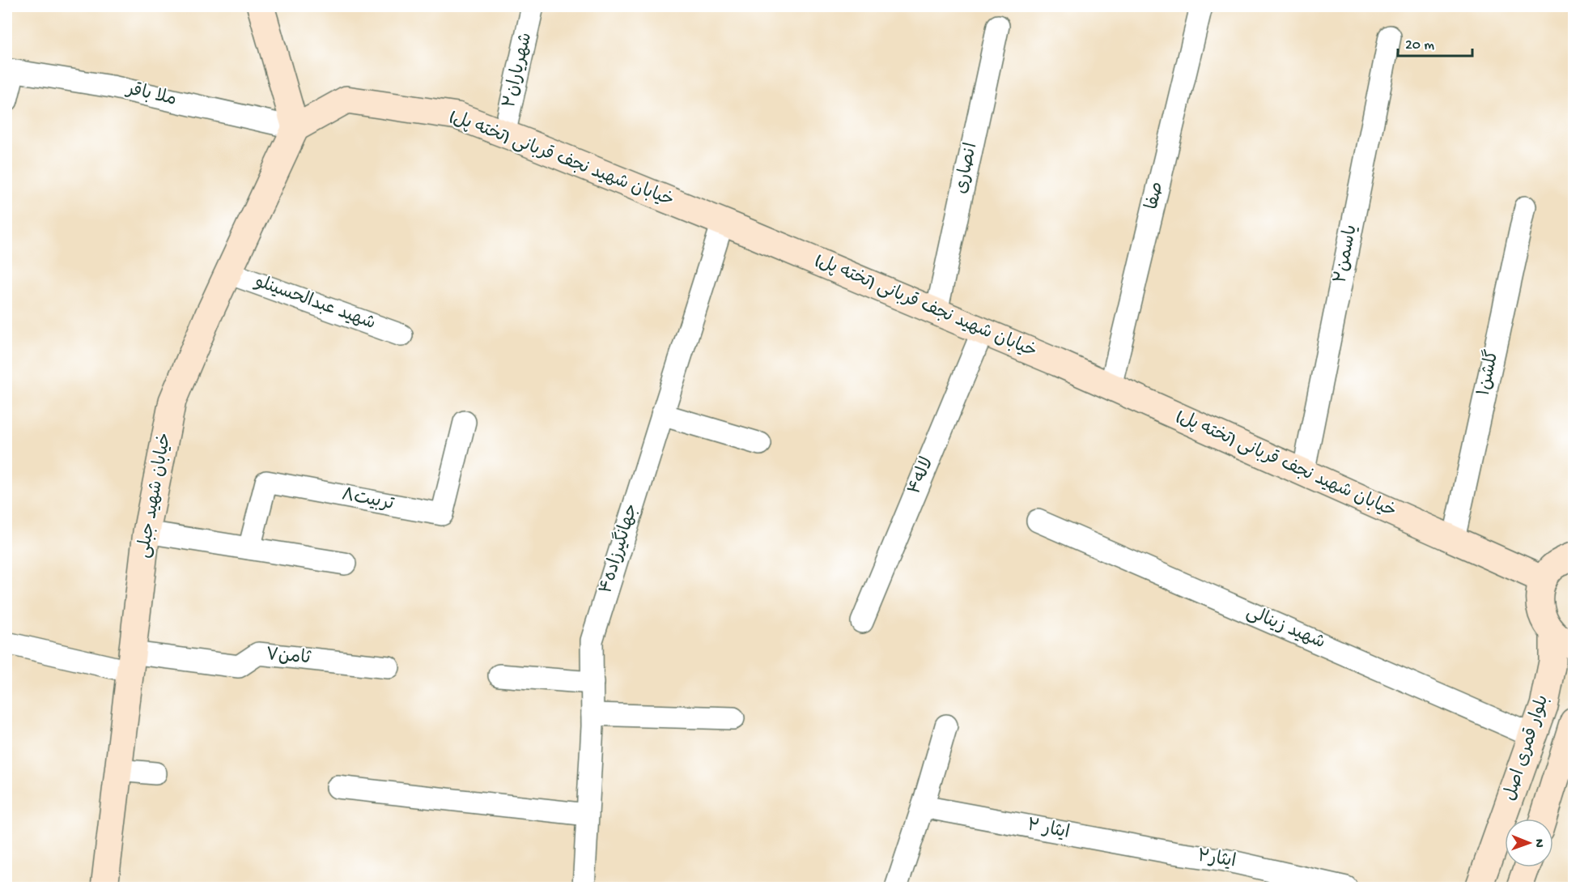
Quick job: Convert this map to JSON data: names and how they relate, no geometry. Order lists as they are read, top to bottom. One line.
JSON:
{"streets":{"street":["شهریاران۲","ملا باقر","خیابان شهید نجف قربانی (تخته پل)","انصاری","صفا","یاسمن۲","شهید عبدالحسینلو","گلشن۱","لاله۴","خیابان شهید جبلی","تربیت۸","جهانگیرزاده۴","شهید زینالی","ثامن۷","بلوار قمری اصل","ایثار ۲","ایثار۲"]},"crossings":[["شهریاران۲","خیابان شهید نجف قربانی (تخته پل)"],["ملا باقر","خیابان شهید نجف قربانی (تخته پل)"],["ملا باقر","خیابان شهید جبلی"],["خیابان شهید نجف قربانی (تخته پل)","انصاری"],["خیابان شهید نجف قربانی (تخته پل)","صفا"],["خیابان شهید نجف قربانی (تخته پل)","یاسمن۲"],["خیابان شهید نجف قربانی (تخته پل)","گلشن۱"],["خیابان شهید نجف قربانی (تخته پل)","لاله۴"],["خیابان شهید نجف قربانی (تخته پل)","خیابان شهید جبلی"],["خیابان شهید نجف قربانی (تخته پل)","جهانگیرزاده۴"],["شهید عبدالحسینلو","خیابان شهید جبلی"],["خیابان شهید جبلی","ثامن۷"],["شهید زینالی","بلوار قمری اصل"],["ایثار ۲","ایثار۲"]],"scale_bar":"20 m","north":"right"}
